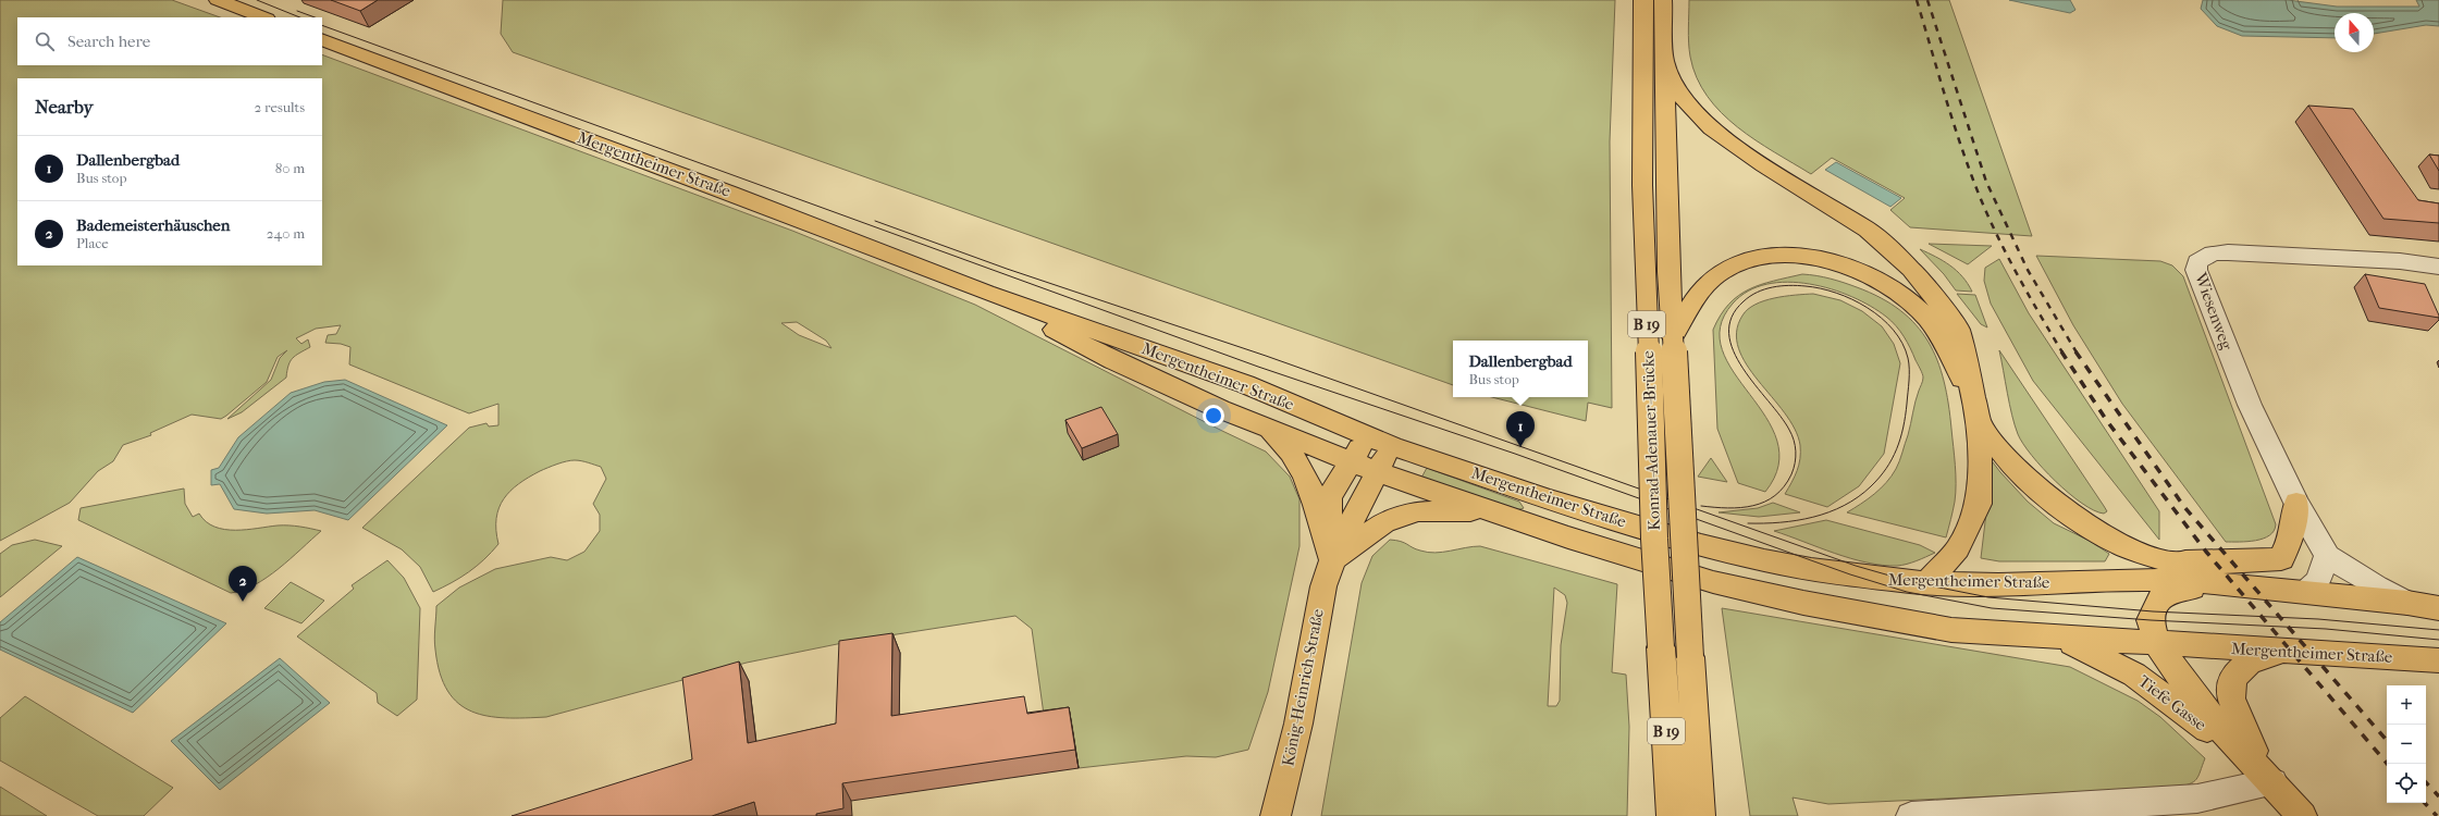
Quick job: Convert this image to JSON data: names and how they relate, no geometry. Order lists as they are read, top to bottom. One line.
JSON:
{"streets":{"main road":["Mergentheimer Straße","B 19","Konrad-Adenauer-Brücke","König-Heinrich-Straße","Tiefe Gasse"],"street":["Wiesenweg"]},"crossings":[["Mergentheimer Straße","Wiesenweg"],["Mergentheimer Straße","König-Heinrich-Straße"],["Mergentheimer Straße","Tiefe Gasse"]],"north":"top","page":{"search":"Search here","heading":["Nearby","2 results"],"list":[{"mark":"1","name":"Dallenbergbad","note":"Bus stop","value":"80 m"},{"mark":"2","name":"Bademeisterhäuschen","note":"Place","value":"240 m"}],"popup":["Dallenbergbad","Bus stop"],"pins":["1","2"],"map_buttons":["+","−"]}}
